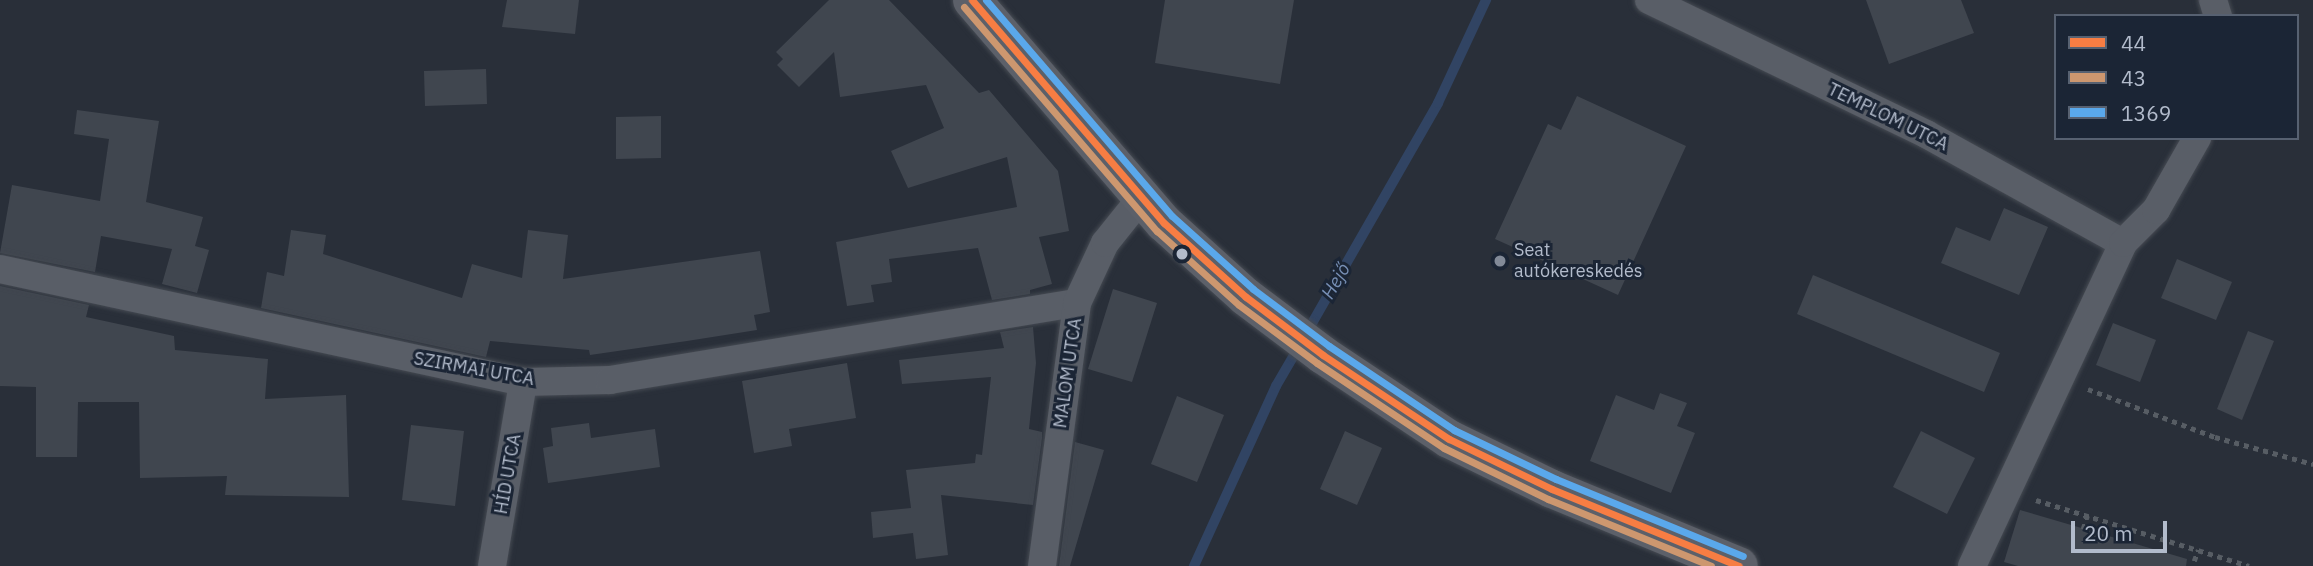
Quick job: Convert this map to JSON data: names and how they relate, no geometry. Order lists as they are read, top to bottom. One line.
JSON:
{"streets":{"street":["TEMPLOM UTCA","SZIRMAI UTCA","MALOM UTCA","HÍD UTCA"]},"crossings":[["SZIRMAI UTCA","MALOM UTCA"],["SZIRMAI UTCA","HÍD UTCA"]],"water":["Hejő"],"places":["Seat autókereskedés"],"lines":["transit line 44","transit line 1369","transit line 43"],"legend":["44","43","1369"],"scale_bar":"20 m"}
